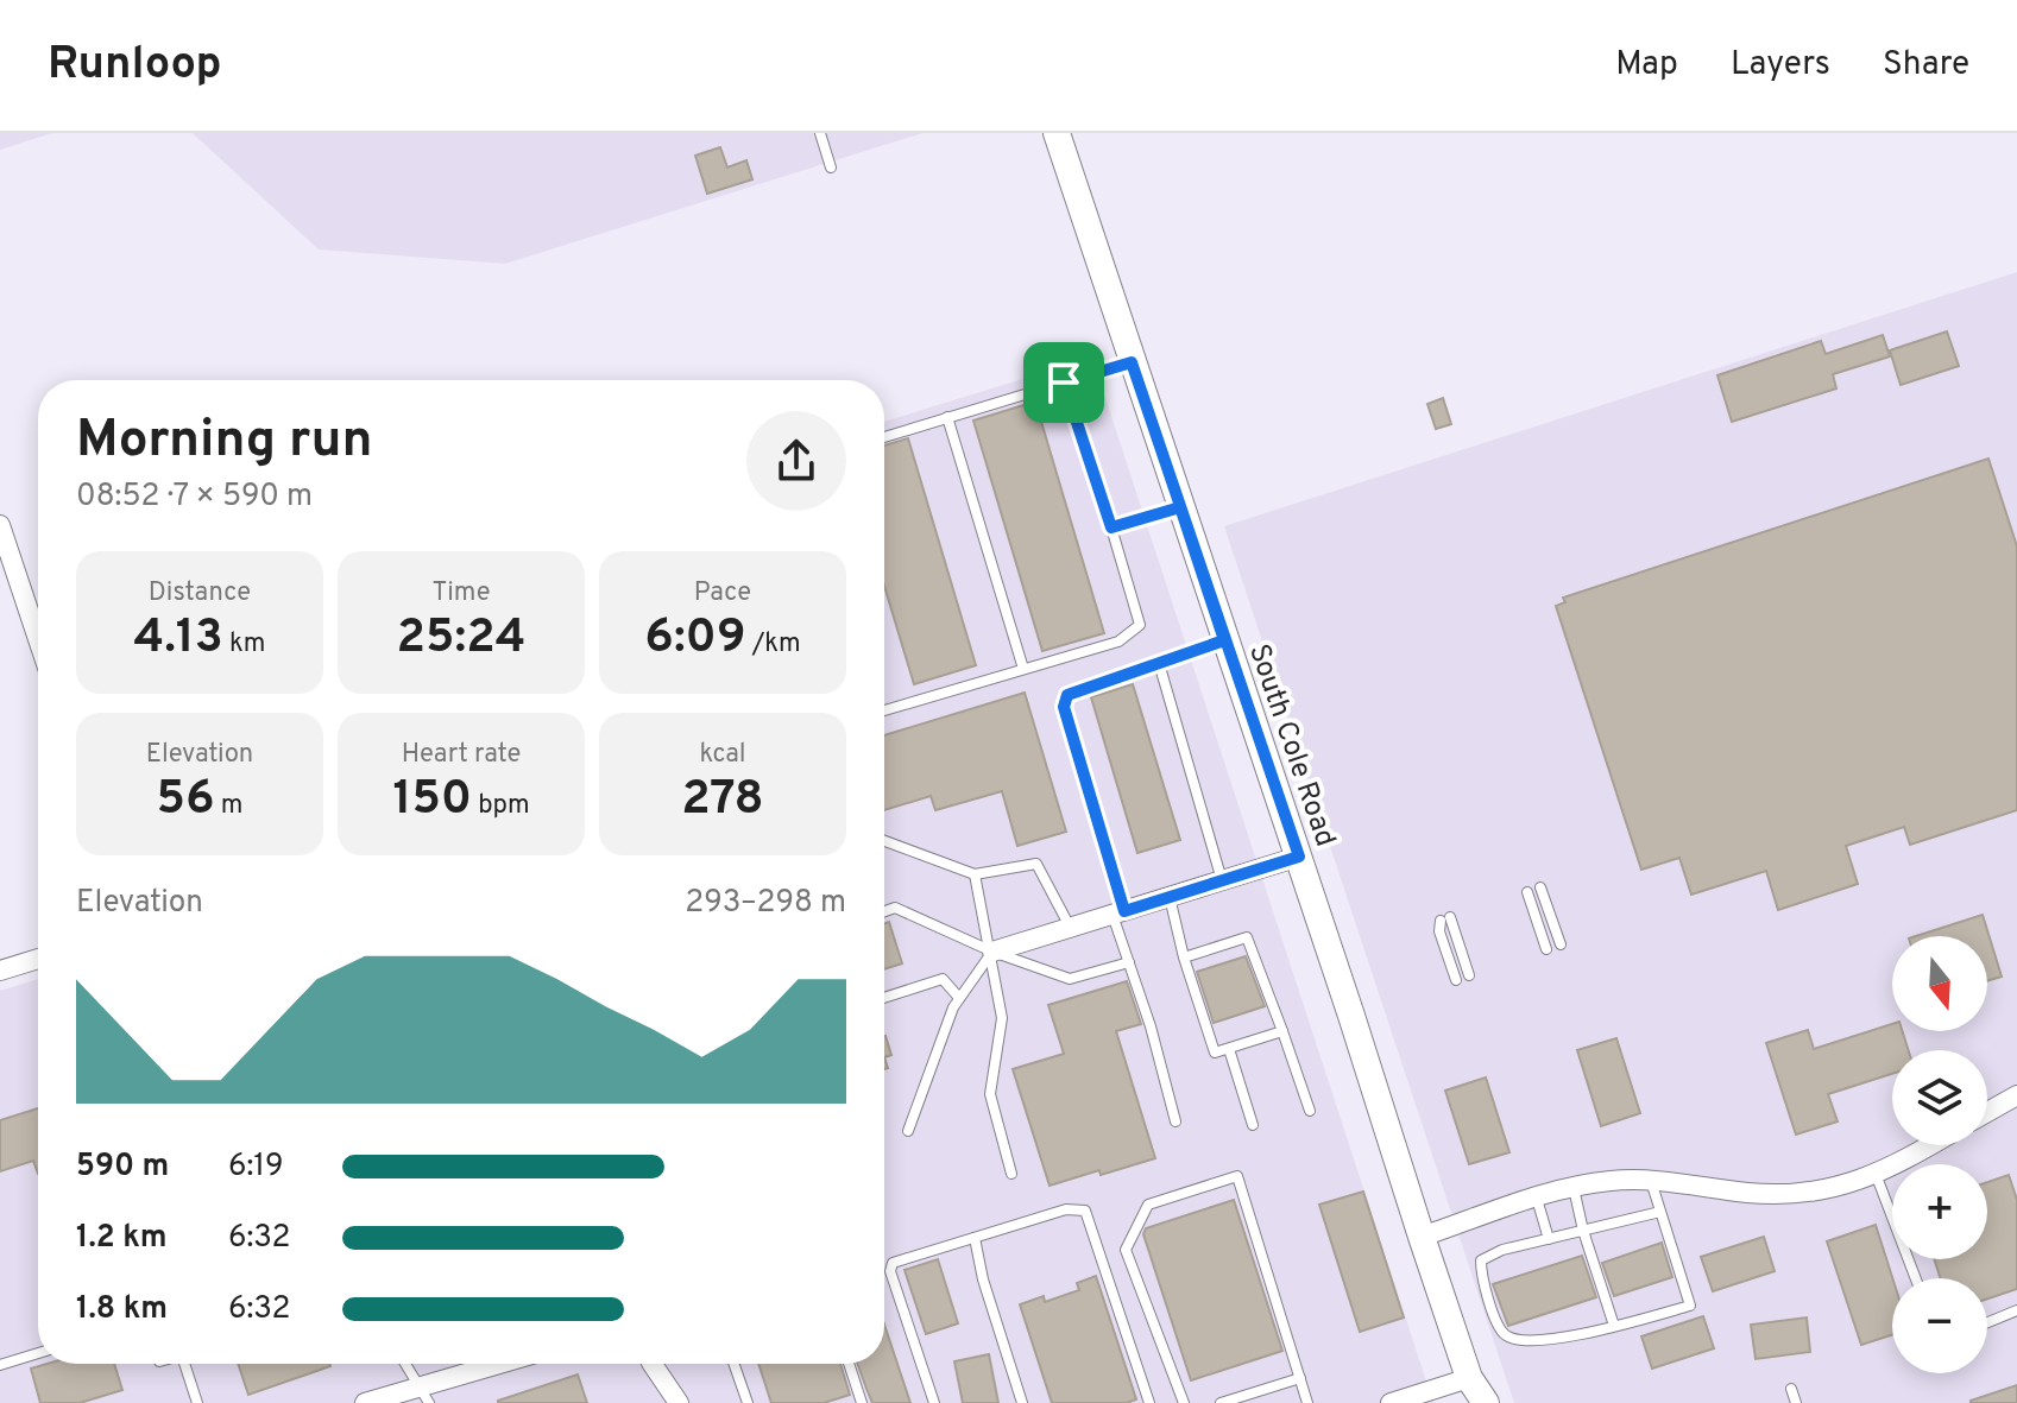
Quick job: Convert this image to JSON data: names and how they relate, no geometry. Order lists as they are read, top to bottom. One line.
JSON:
{"streets":{"main road":["South Cole Road"]},"north":"bottom","page":{"header":"Runloop","nav":["Map","Layers","Share"],"heading":["Morning run","08:52 · 7 × 590 m"],"stats":[["Distance","4.13 km"],["Time","25:24"],["Pace","6:09 /km"],["Elevation","56 m"],["Heart rate","150 bpm"],["kcal","278"]],"chart":["Elevation","293–298 m"],"map_buttons":["+","−"],"list":[{"name":"590 m","note":"6:19"},{"name":"1.2 km","note":"6:32"},{"name":"1.8 km","note":"6:32"}]}}
